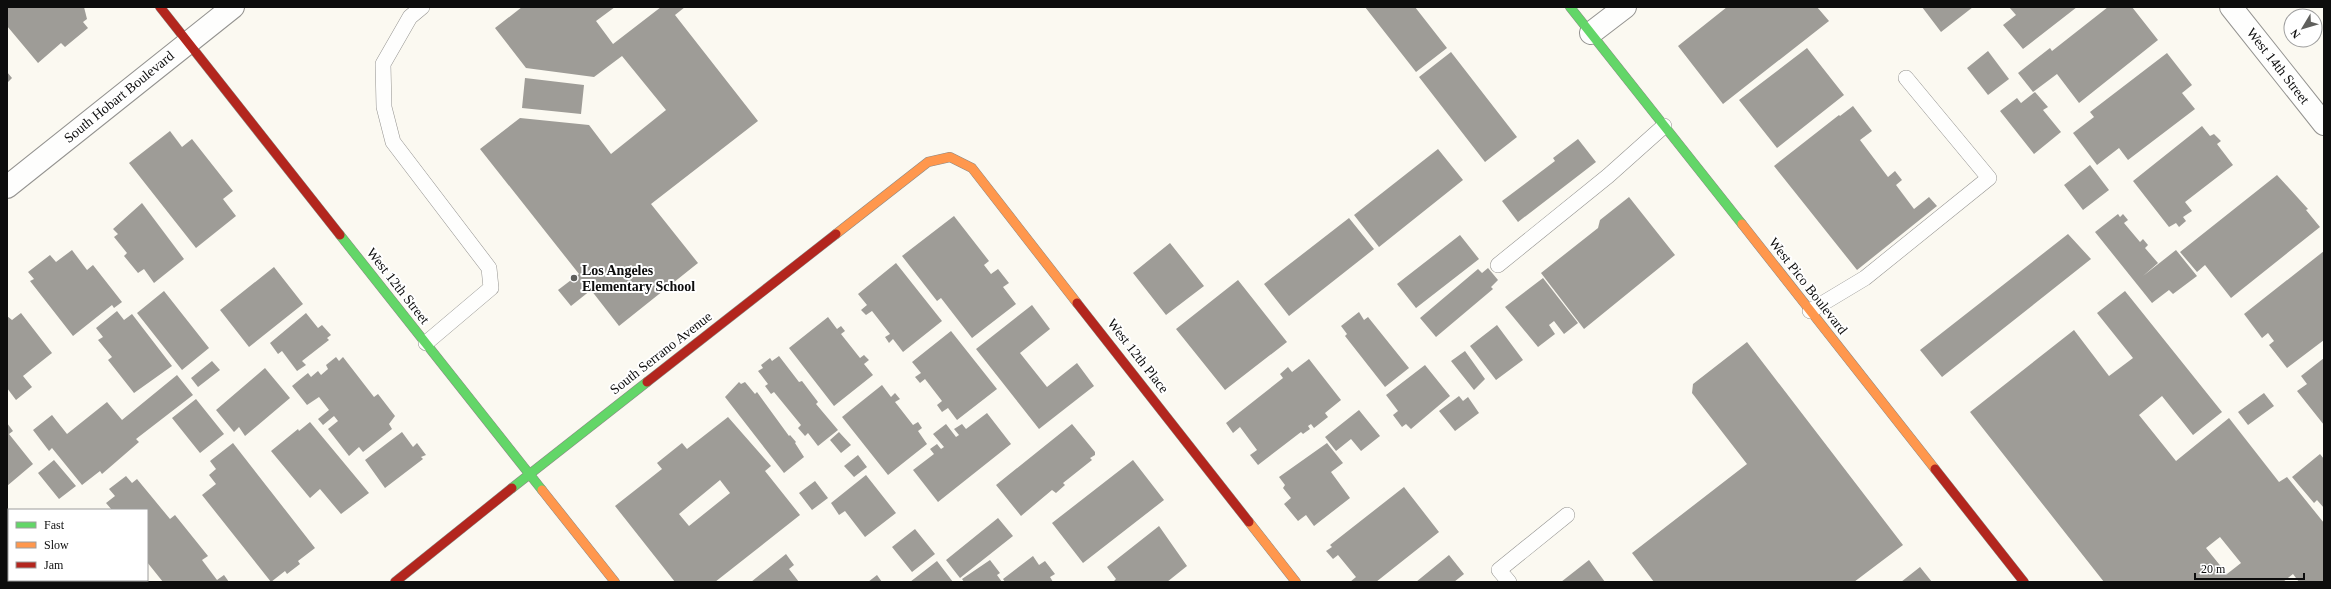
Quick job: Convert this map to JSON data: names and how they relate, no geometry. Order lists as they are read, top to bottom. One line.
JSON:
{"streets":{"street":["West 14th Street","South Hobart Boulevard","West 12th Street","West Pico Boulevard","South Serrano Avenue","West 12th Place"]},"crossings":[["South Hobart Boulevard","West 12th Street"],["West 12th Street","South Serrano Avenue"],["South Serrano Avenue","West 12th Place"]],"places":["Los Angeles Elementary School"],"legend":["Fast","Slow","Jam"],"scale_bar":"20 m","north":"bottom left"}
